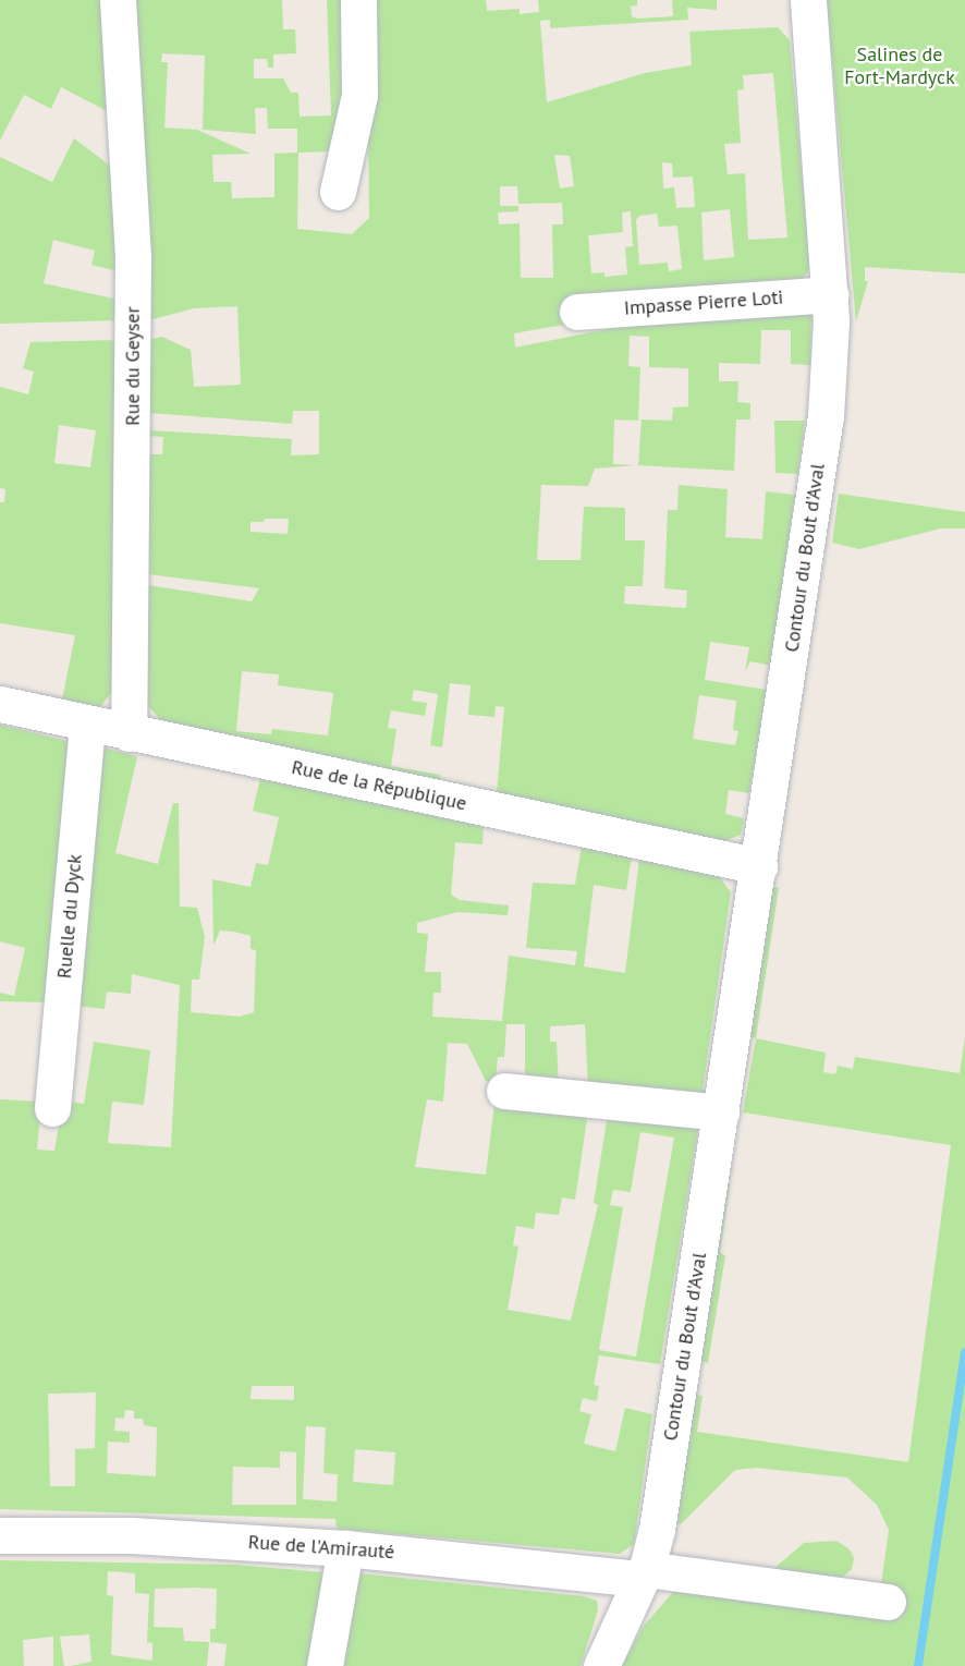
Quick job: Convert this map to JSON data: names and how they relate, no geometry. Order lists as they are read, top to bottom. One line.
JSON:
{"streets":{"street":["Impasse Pierre Loti","Rue du Geyser","Contour du Bout d'Aval","Rue de la République","Ruelle du Dyck","Rue de l'Amirauté"]},"crossings":[["Impasse Pierre Loti","Contour du Bout d'Aval"],["Rue du Geyser","Rue de la République"],["Contour du Bout d'Aval","Rue de la République"],["Contour du Bout d'Aval","Rue de l'Amirauté"],["Rue de la République","Ruelle du Dyck"]],"parks":["Salines de Fort-Mardyck"]}
